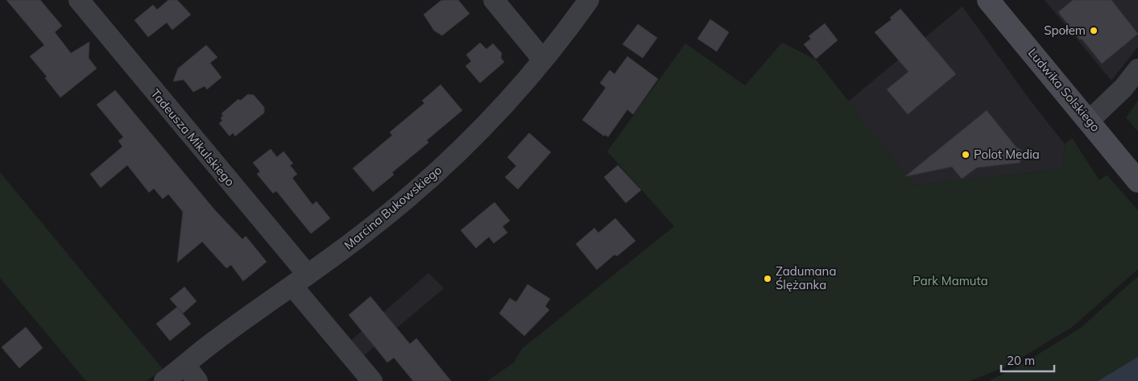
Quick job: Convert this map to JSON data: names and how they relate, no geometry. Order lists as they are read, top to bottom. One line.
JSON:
{"streets":{"main road":["Ludwika Solskiego"],"street":["Tadeusza Mikulskiego","Marcina Bukowskiego"]},"crossings":[["Tadeusza Mikulskiego","Marcina Bukowskiego"]],"parks":["Park Mamuta"],"places":["Społem","Polot Media","Zadumana Ślężanka"],"scale_bar":"20 m"}
